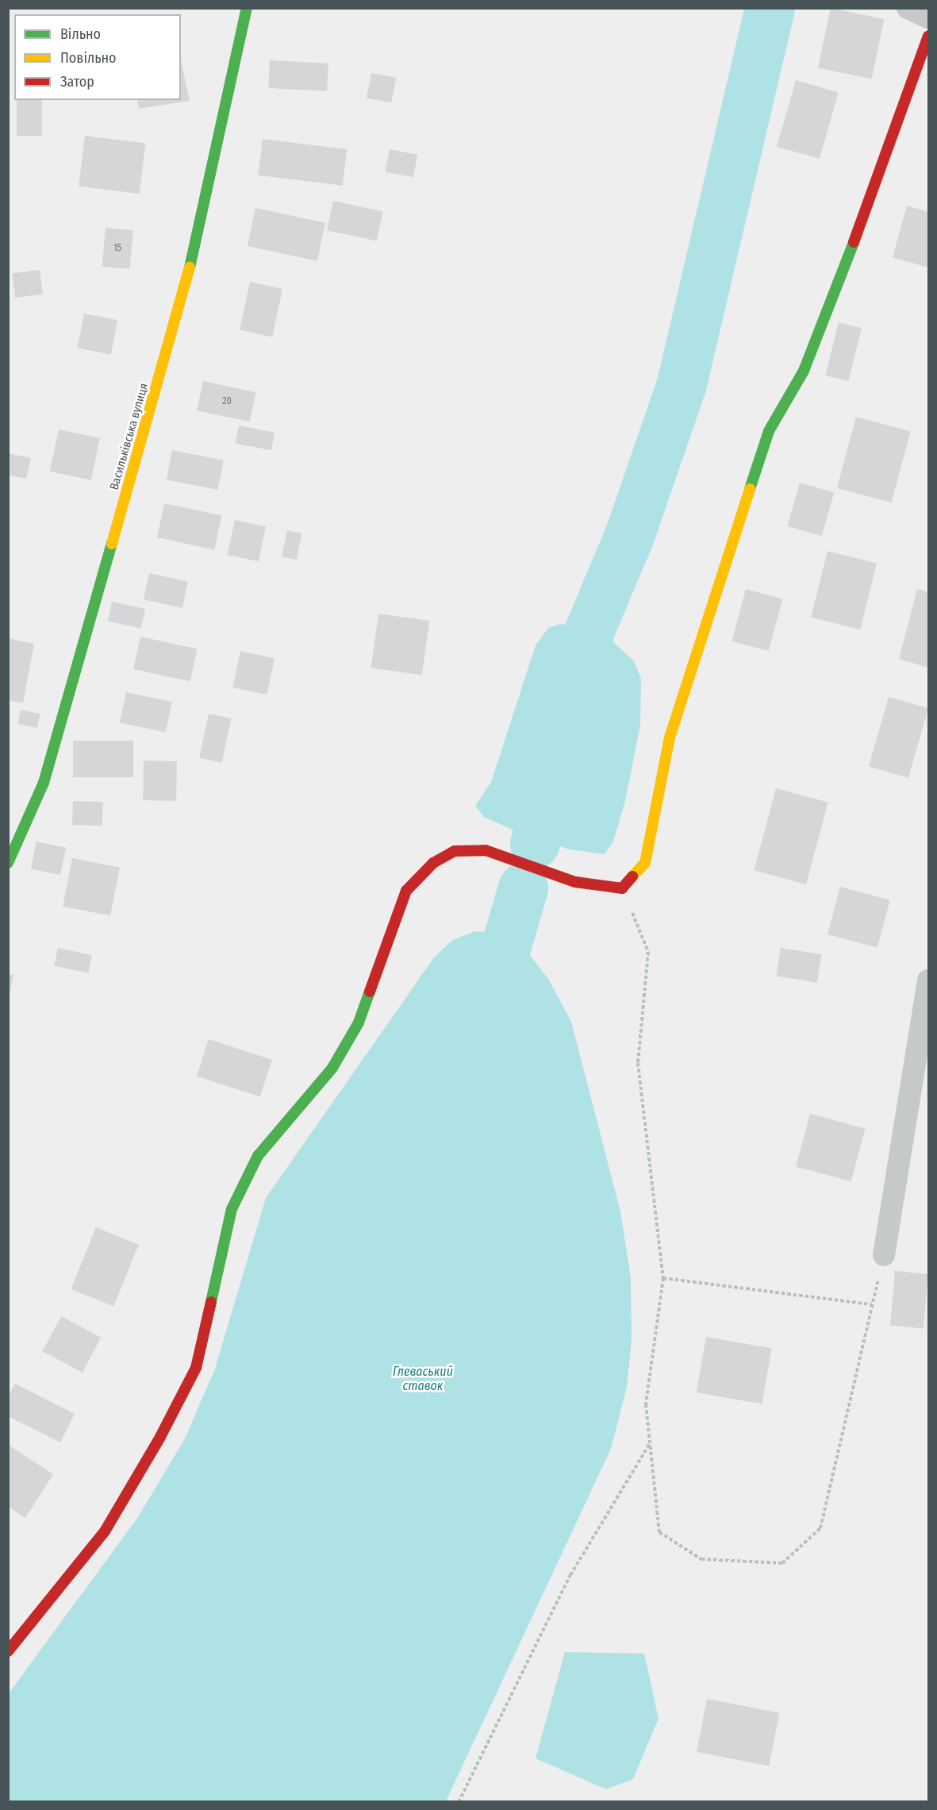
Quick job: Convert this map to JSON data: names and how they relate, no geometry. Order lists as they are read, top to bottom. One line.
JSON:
{"streets":{"street":["Васильківська вулиця"]},"water":["Глеваський ставок"],"house_numbers":["15","20"],"legend":["Вільно","Повільно","Затор"]}
